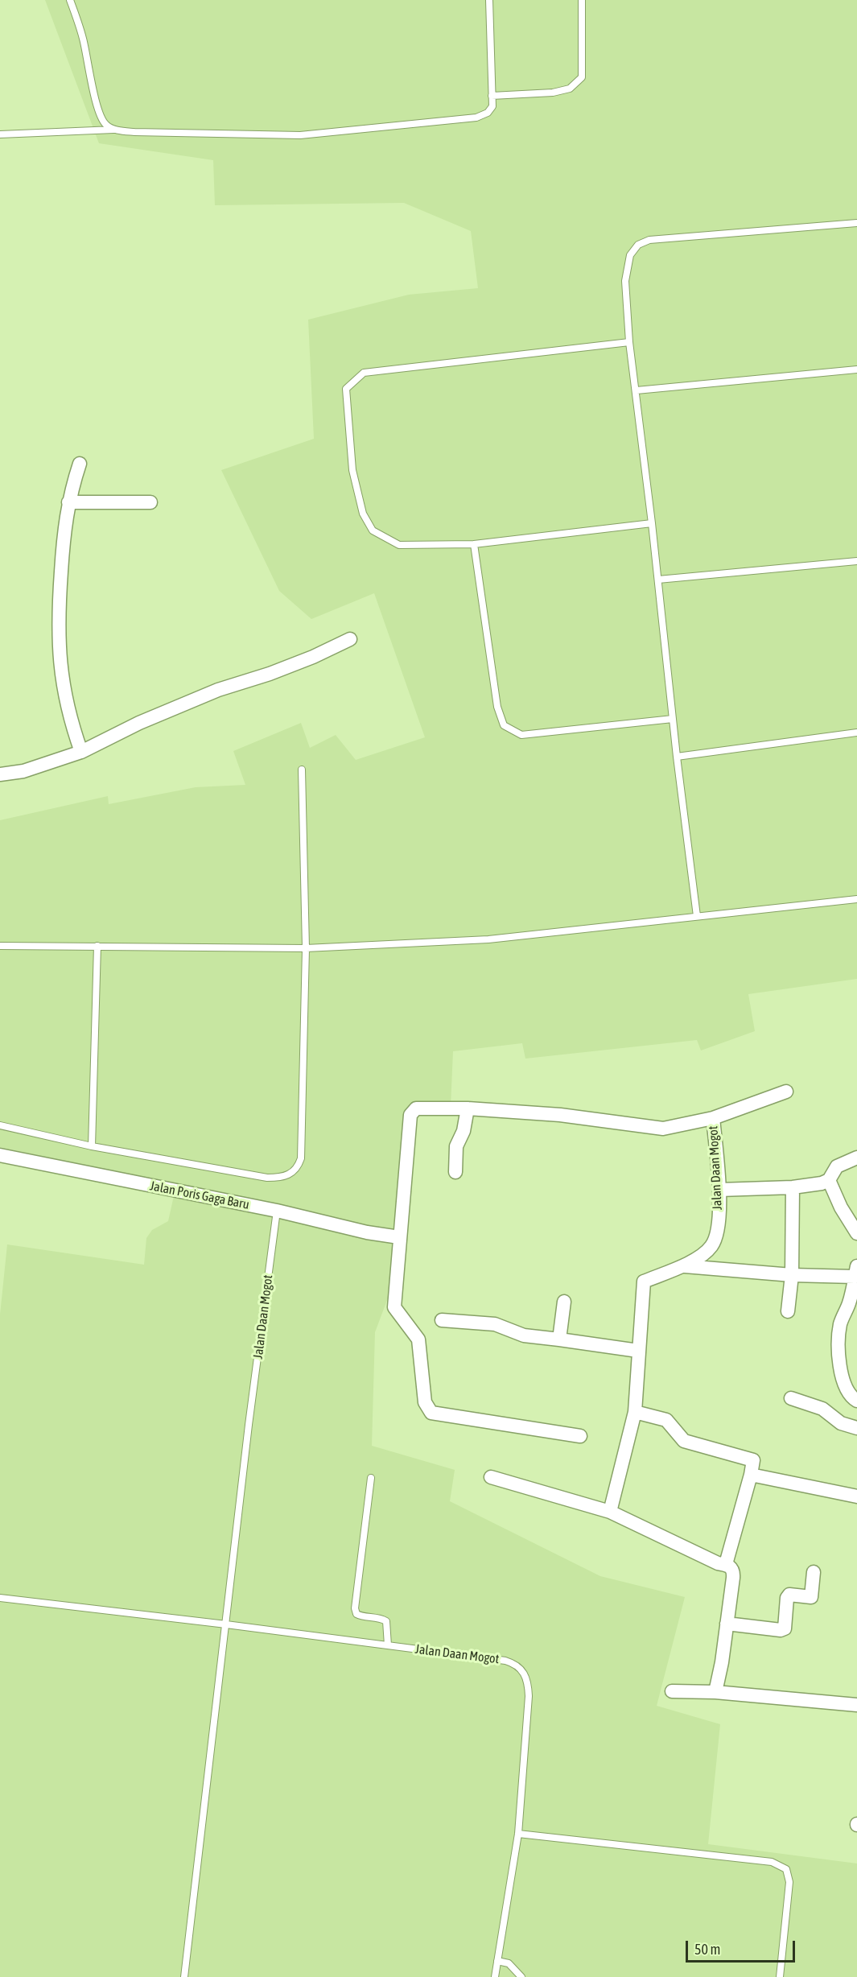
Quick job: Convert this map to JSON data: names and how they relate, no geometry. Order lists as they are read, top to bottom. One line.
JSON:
{"streets":{"street":["Jalan Daan Mogot","Jalan Poris Gaga Baru"]},"crossings":[["Jalan Daan Mogot","Jalan Poris Gaga Baru"]],"scale_bar":"50 m"}
